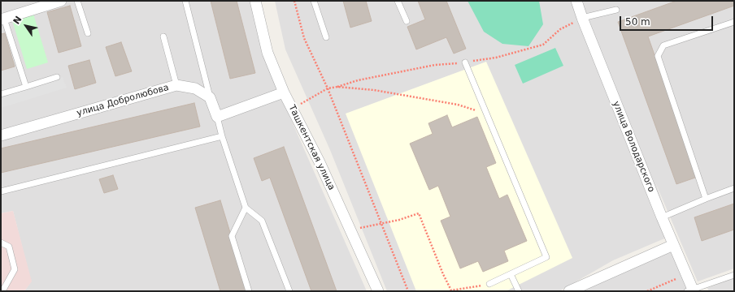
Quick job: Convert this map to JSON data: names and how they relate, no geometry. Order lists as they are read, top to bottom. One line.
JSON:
{"streets":{"street":["улица Добролюбова","улица Володарского","Ташкентская улица"]},"scale_bar":"50 m","north":"top left"}
